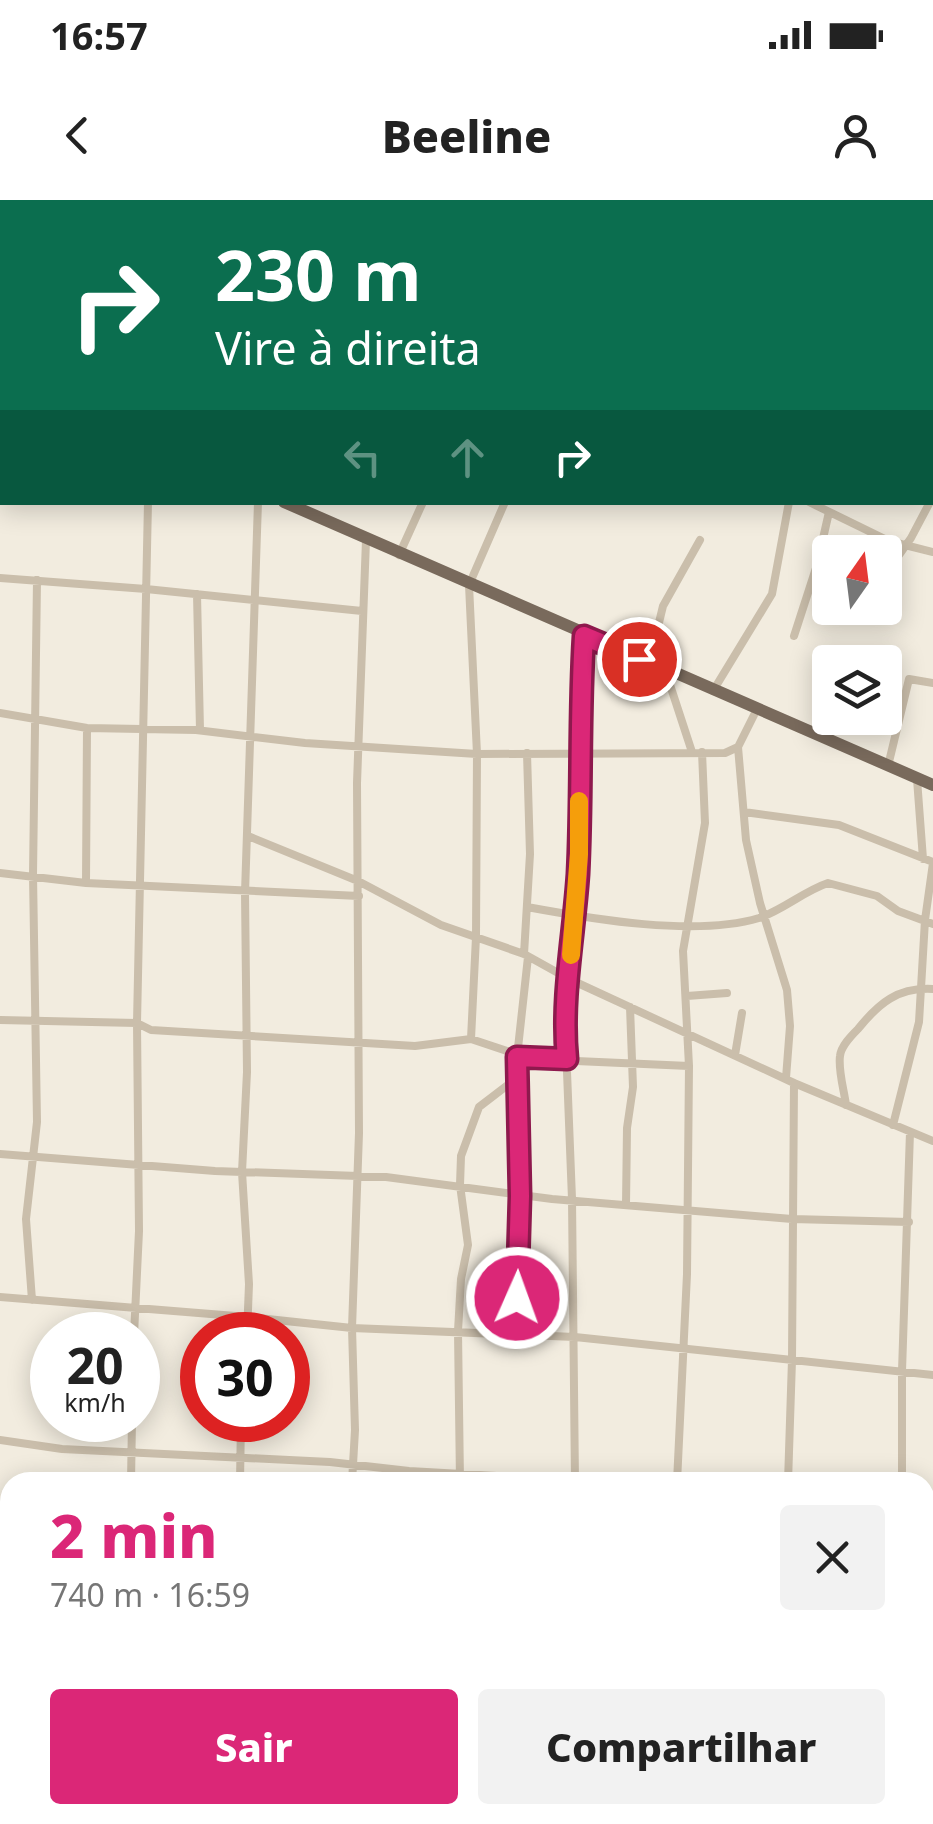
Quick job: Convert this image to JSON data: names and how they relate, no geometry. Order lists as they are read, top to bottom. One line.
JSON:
{"north":"top","page":{"status":"16:57","header":"Beeline","turn":["230 m","Vire à direita"],"speed":"20 km/h","limit":"30","heading":["2 min","740 m · 16:59"],"buttons":["Sair","Compartilhar"]}}
